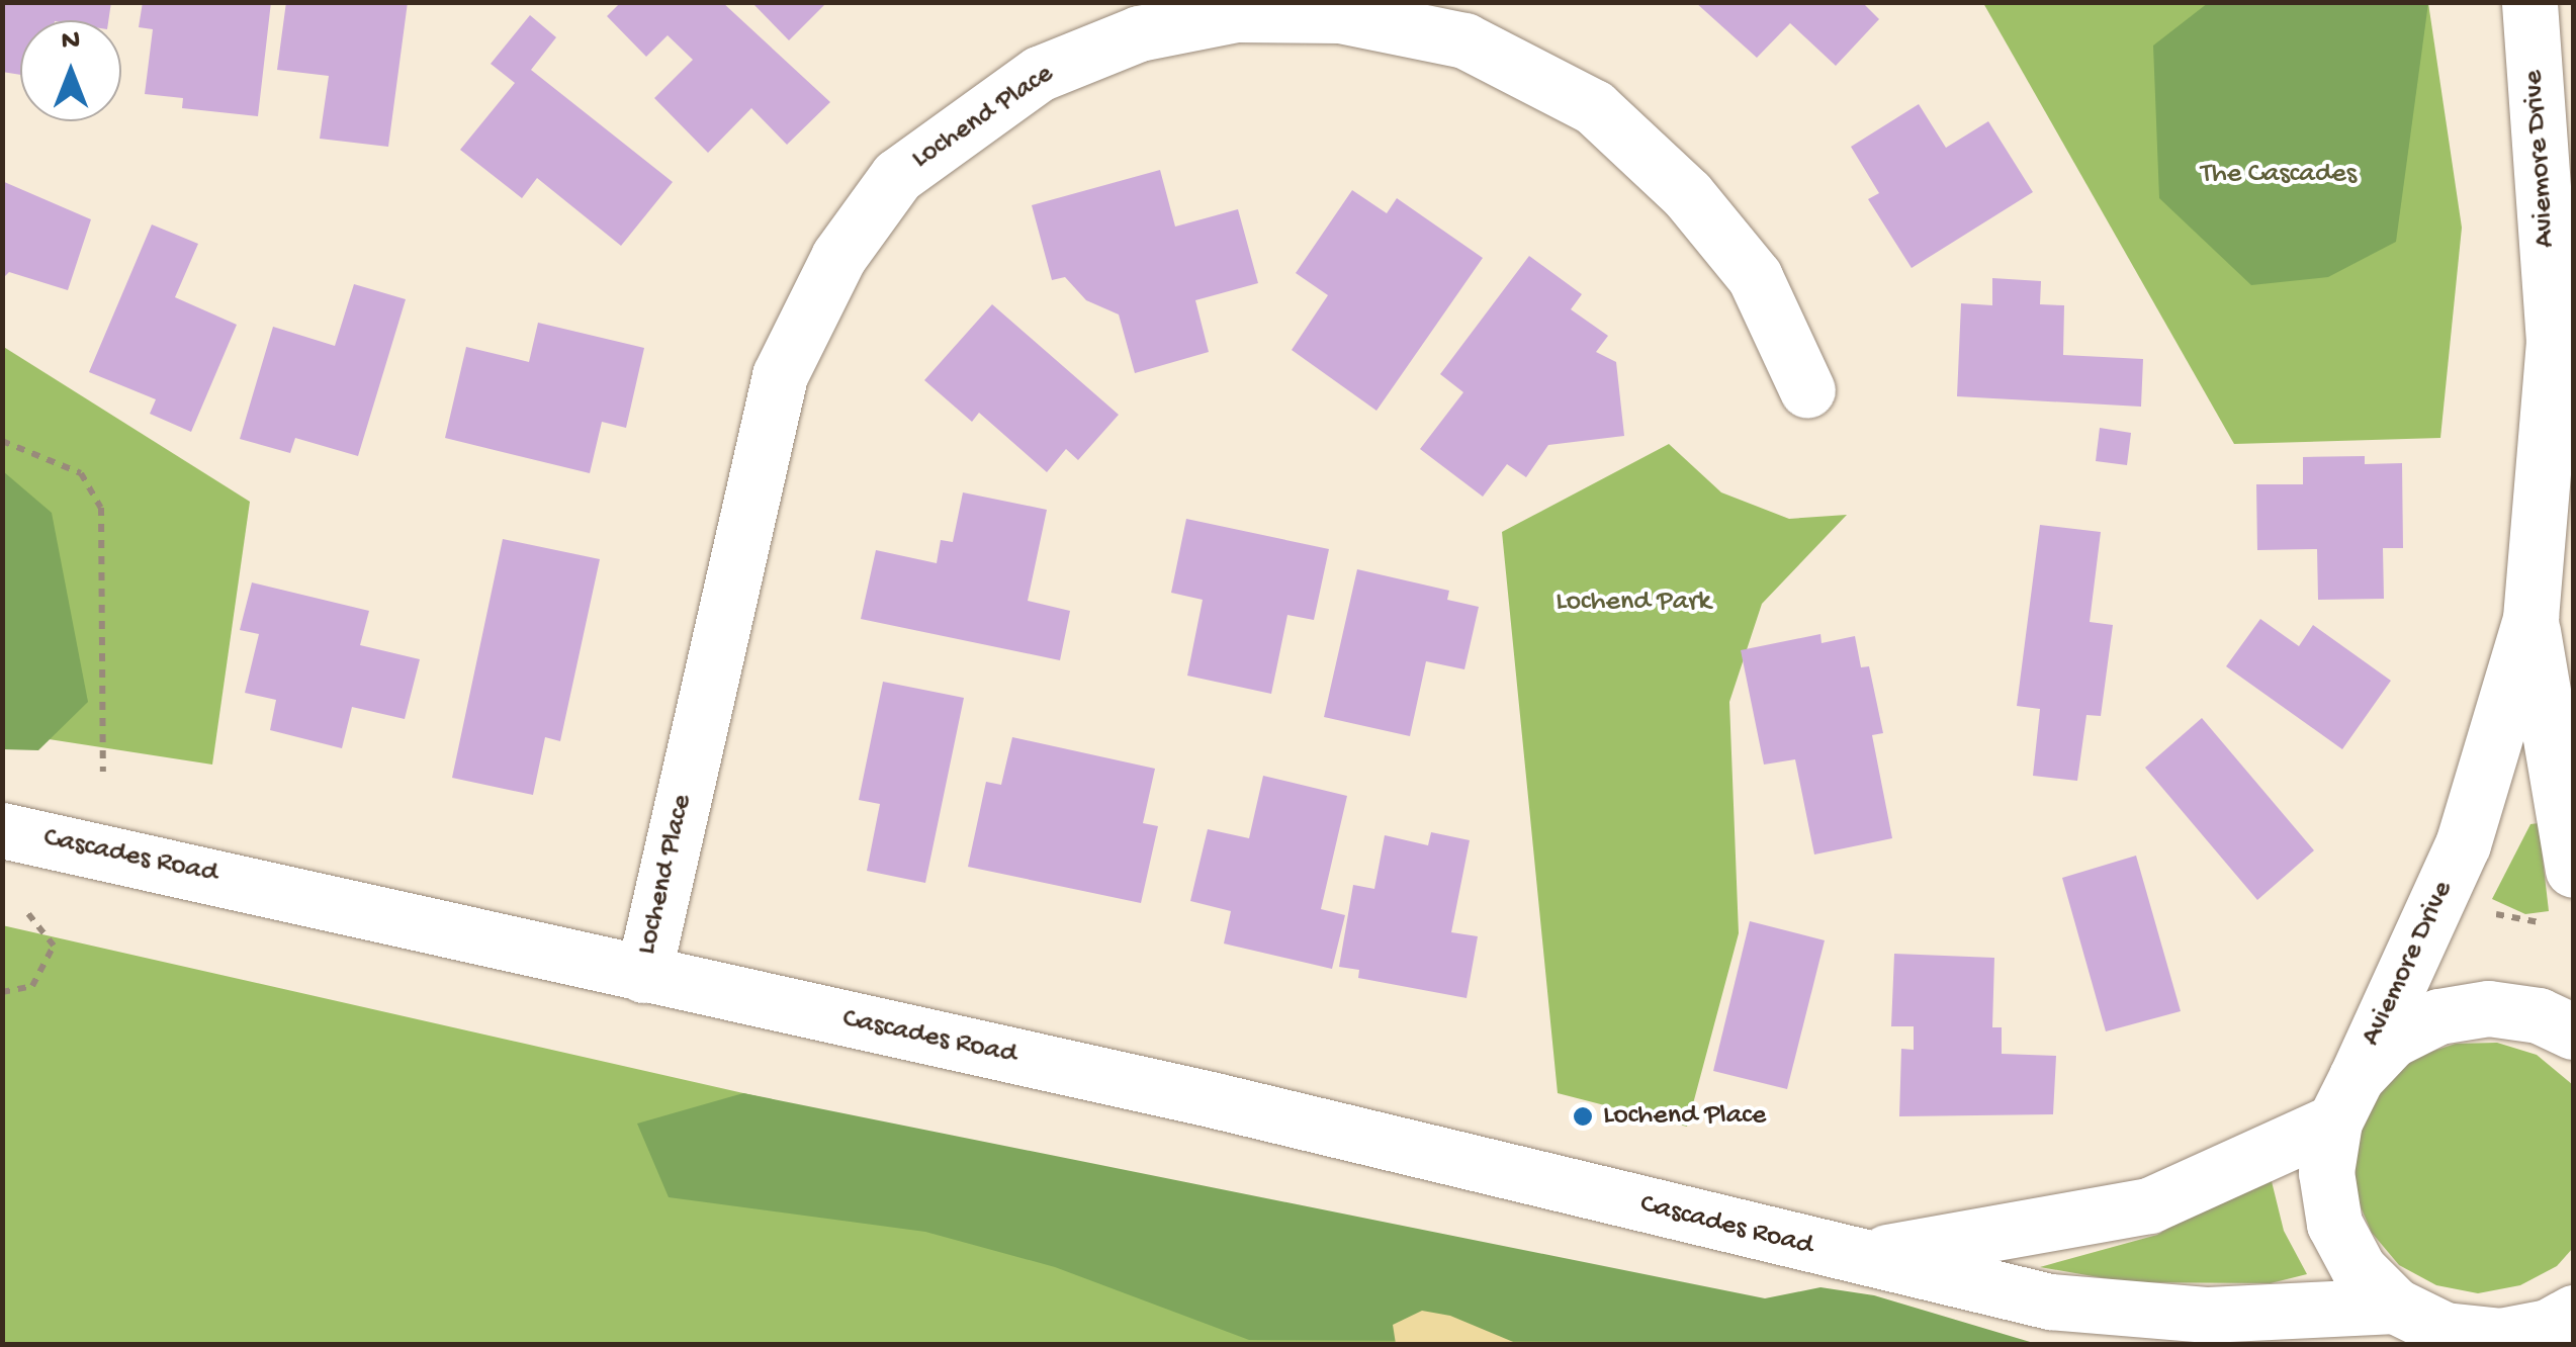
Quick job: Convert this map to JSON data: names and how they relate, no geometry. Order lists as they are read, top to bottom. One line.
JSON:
{"streets":{"main road":["Lochend Place","Aviemore Drive","Cascades Road"]},"crossings":[["Lochend Place","Cascades Road"],["Aviemore Drive","Cascades Road"]],"parks":["The Cascades","Lochend Park"],"places":["Lochend Place"],"north":"top"}
